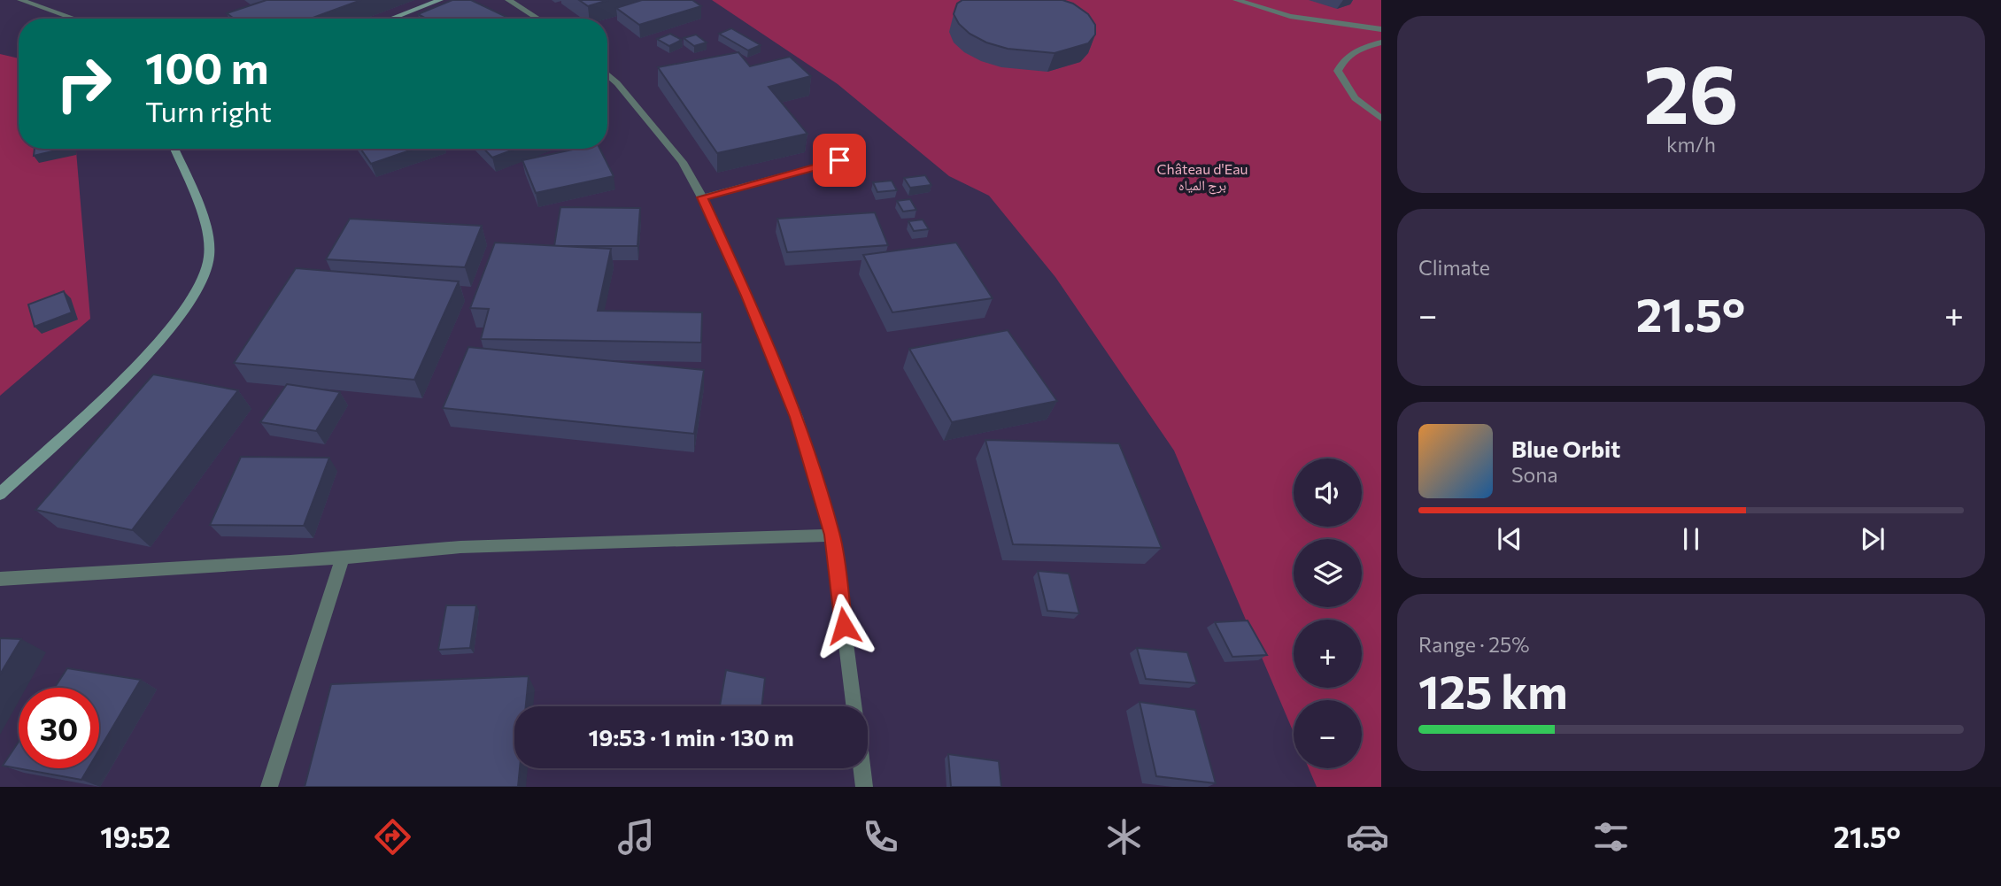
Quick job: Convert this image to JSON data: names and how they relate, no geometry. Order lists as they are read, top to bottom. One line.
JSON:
{"parks":["Château d'Eau برج المياه"],"page":{"tile":[["26","km/h"],"Climate",["Range · 25%","125 km"]],"turn":["100 m","Turn right"],"heat":["−","21.5°","+"],"song":["Blue Orbit","Sona"],"map_buttons":["+","−"],"limit":"30","trip":"19:53 · 1 min · 130 m","tabs":["19:52","21.5°"]}}
